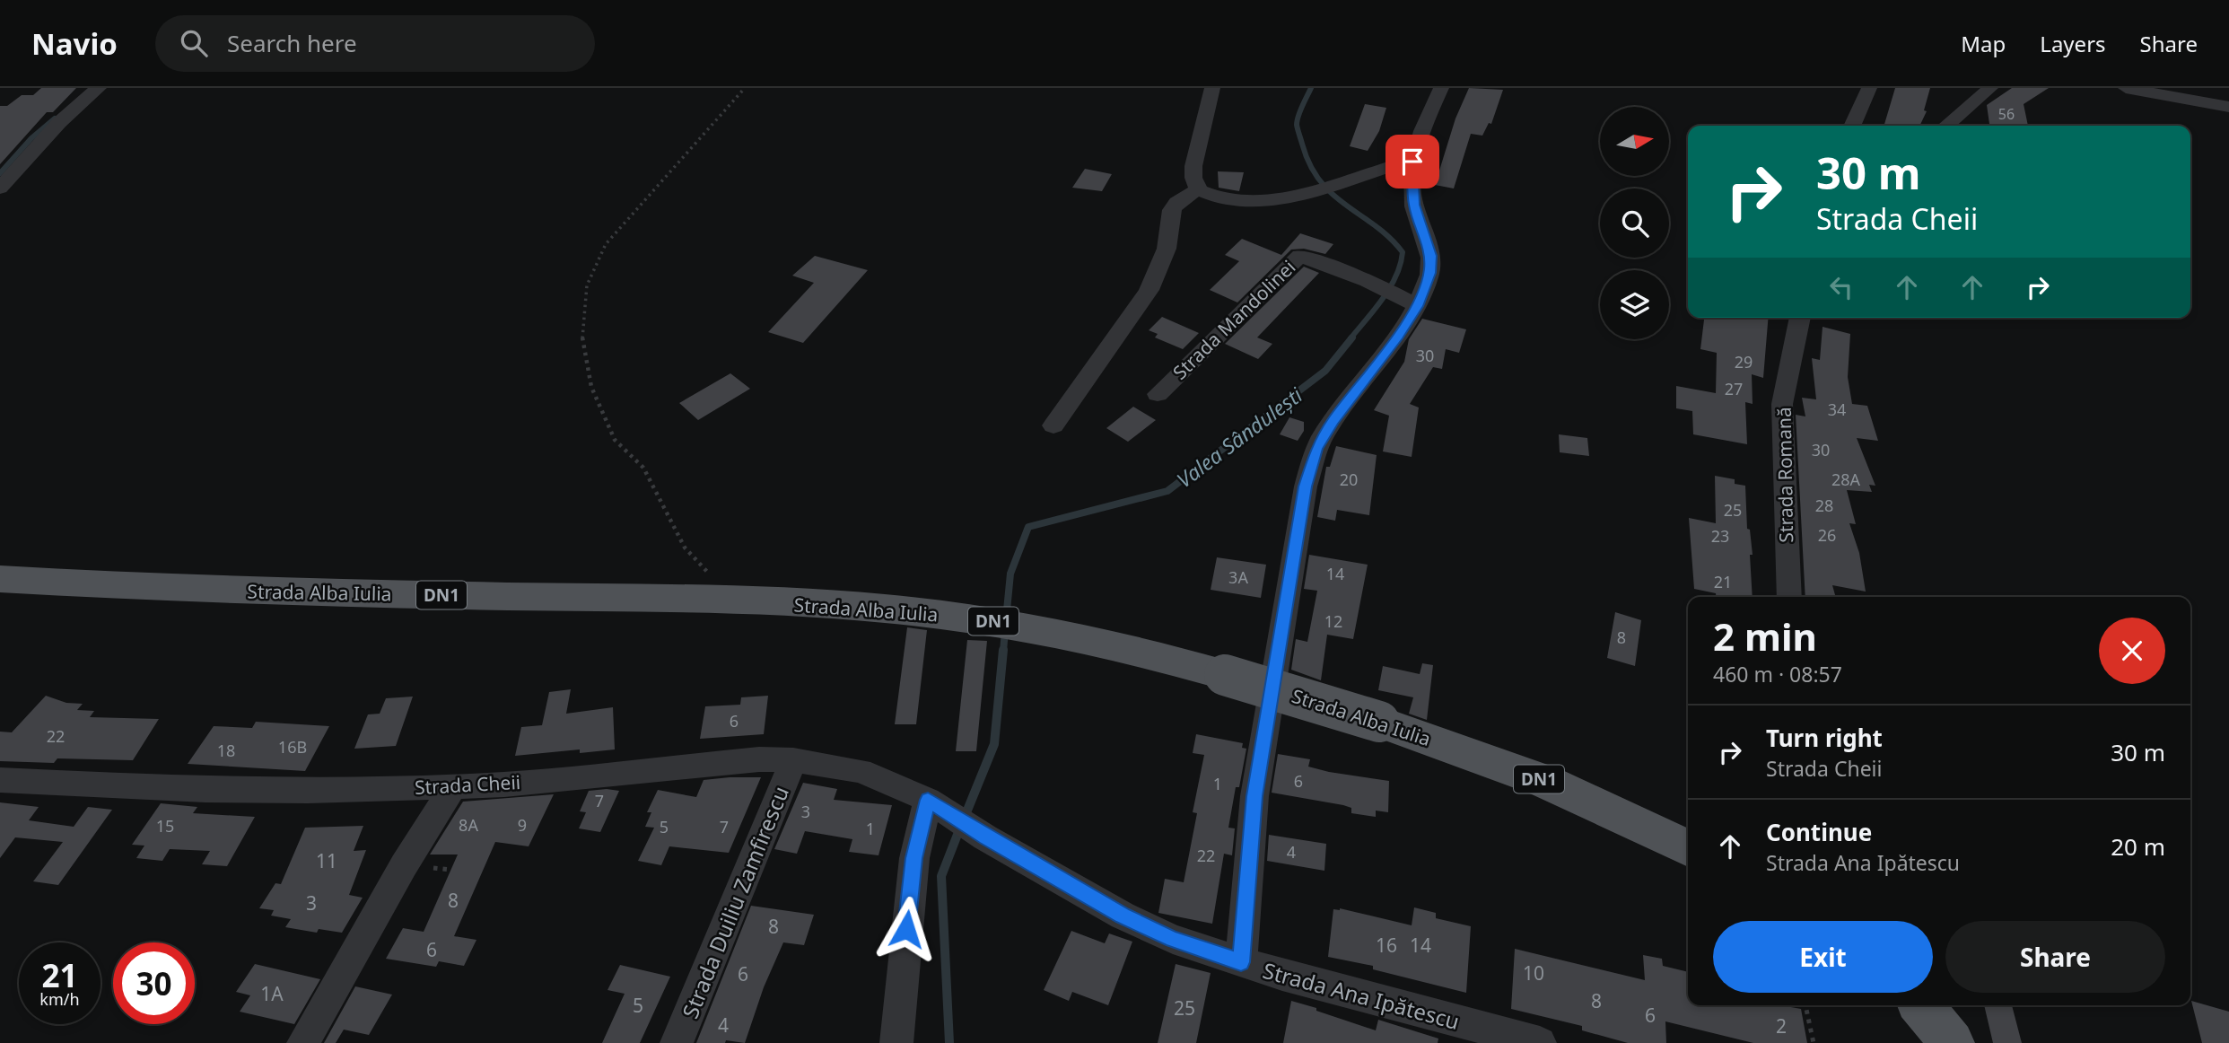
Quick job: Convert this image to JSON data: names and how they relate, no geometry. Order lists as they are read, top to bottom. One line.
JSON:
{"streets":{"main road":["Strada Alba Iulia","DN1"],"street":["Strada Mandolinei","Strada Romană","Strada Cheii","Strada Duiliu Zamfirescu","Strada Ana Ipătescu"]},"crossings":[["Strada Cheii","Strada Duiliu Zamfirescu"],["Strada Cheii","Strada Ana Ipătescu"]],"water":["Valea Sândulești"],"house_numbers":["56","30","29","27","34","30","20","28A","28","25","26","23","14","3A","21","12","8","6","22","16B","18","6","1","7","3","8A","9","15","5","7","1","4","22","11","8","3","8","16","14","6","10","6","1A","8","5","25","6","4","2"],"north":"right","page":{"header":"Navio","search":"Search here","nav":["Map","Layers","Share"],"turn":["30 m","Strada Cheii"],"heading":["2 min","460 m · 08:57"],"list":[{"name":"Turn right","note":"Strada Cheii","value":"30 m"},{"name":"Continue","note":"Strada Ana Ipătescu","value":"20 m"}],"buttons":["Exit","Share"],"speed":"21 km/h","limit":"30"}}
